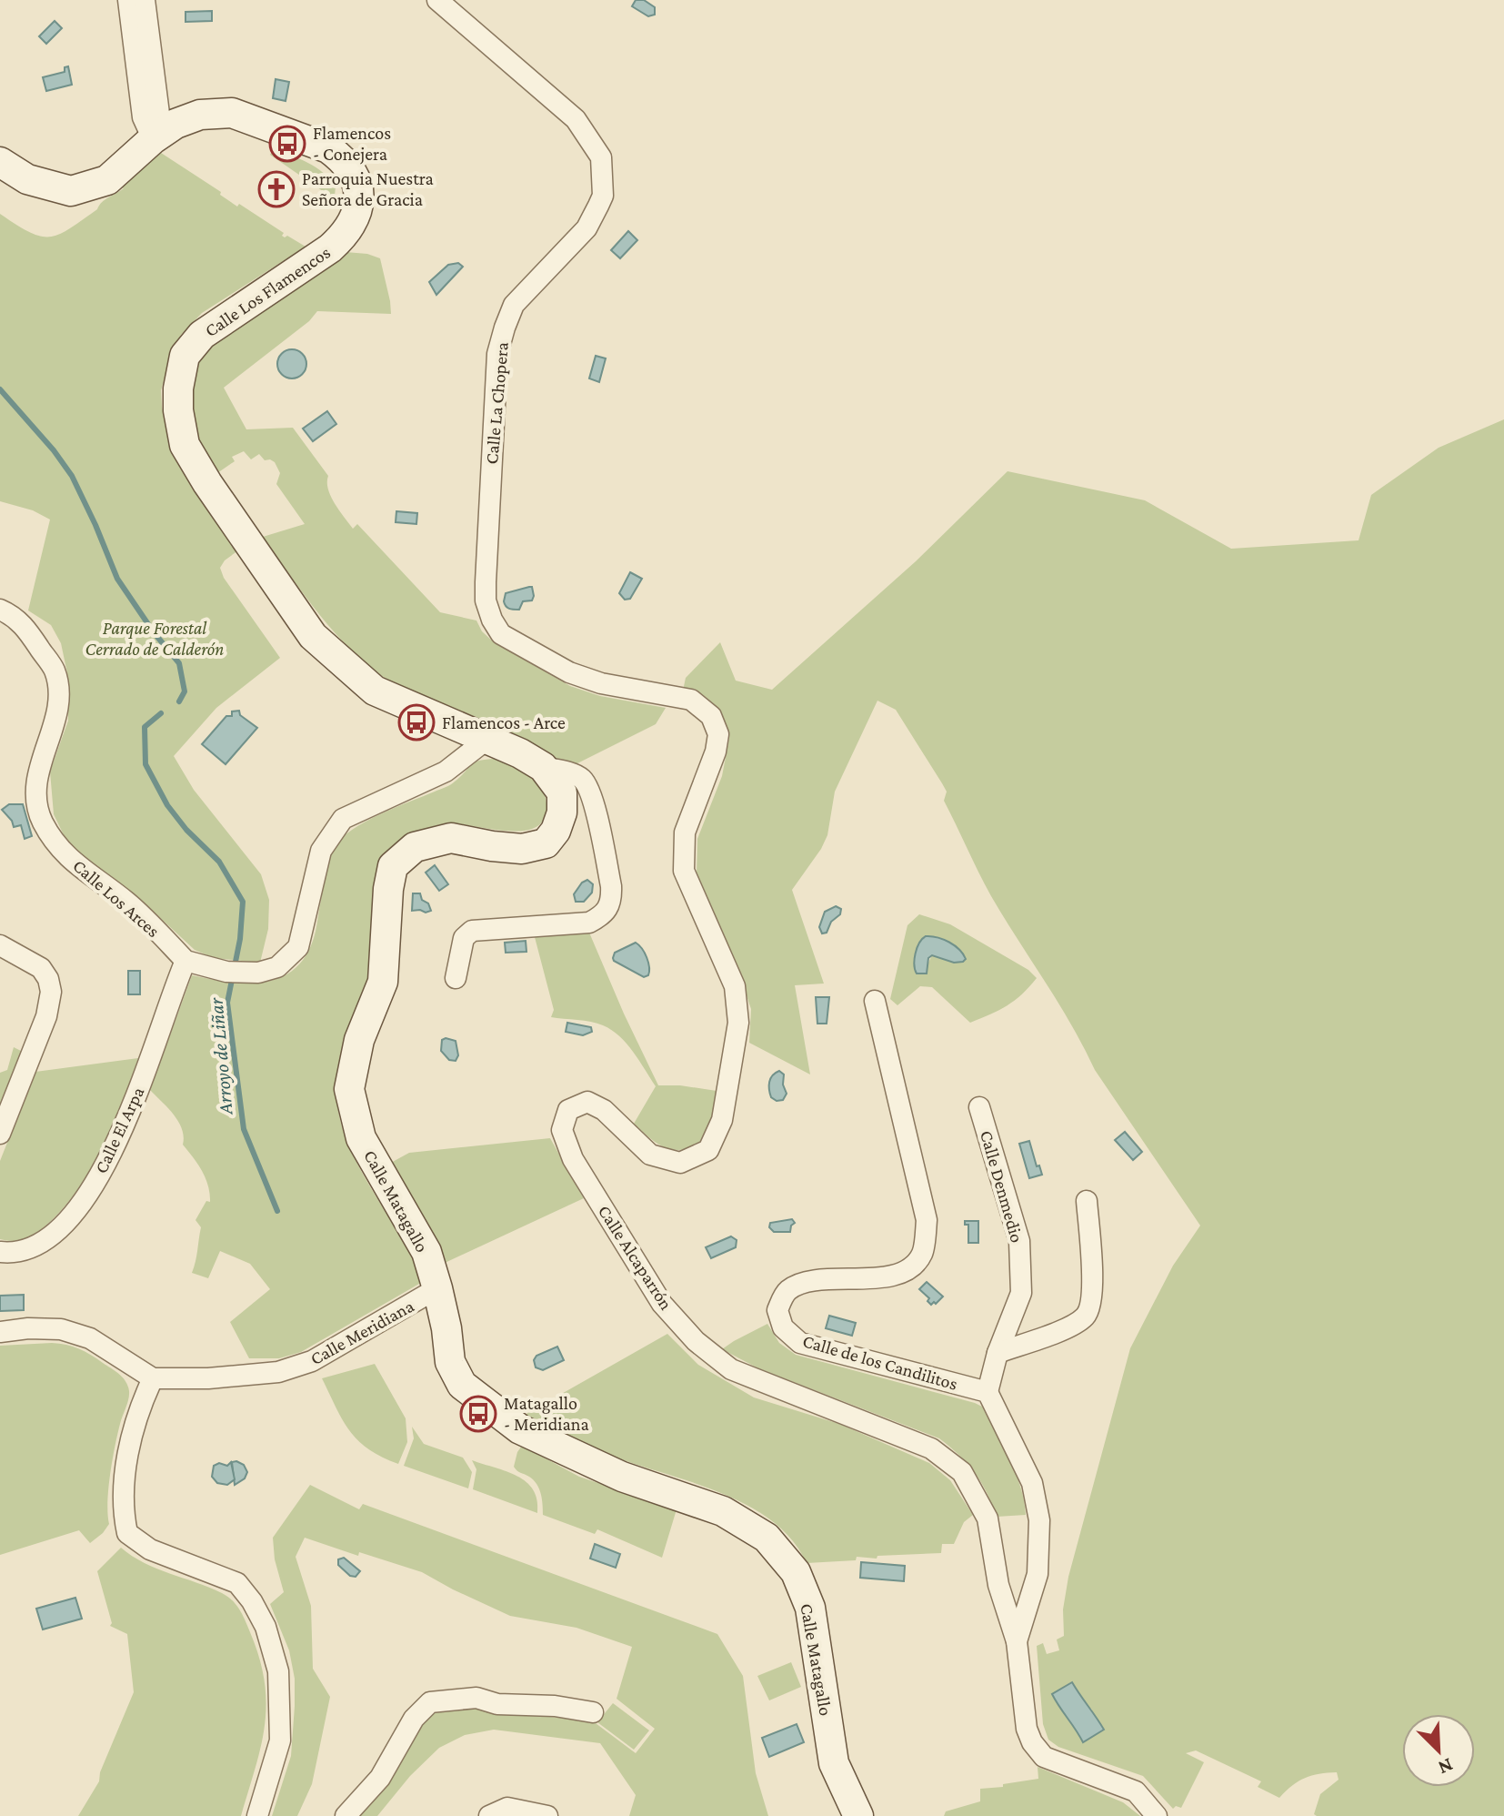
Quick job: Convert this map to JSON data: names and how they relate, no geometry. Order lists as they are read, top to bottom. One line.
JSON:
{"streets":{"street":["Calle Los Flamencos","Calle La Chopera","Calle Los Arces","Calle El Arpa","Calle Denmedio","Calle Matagallo","Calle Alcaparrón","Calle Meridiana","Calle de los Candilitos"]},"crossings":[["Calle Los Flamencos","Calle Matagallo"],["Calle La Chopera","Calle Alcaparrón"],["Calle Los Arces","Calle El Arpa"],["Calle Denmedio","Calle de los Candilitos"],["Calle Matagallo","Calle Meridiana"]],"water":["Arroyo de Liñar"],"parks":["Parque Forestal Cerrado de Calderón"],"places":{"bus stop":["Flamencos - Conejera","Flamencos - Arce","Matagallo - Meridiana"],"church":["Parroquia Nuestra Señora de Gracia"]},"north":"bottom right"}
